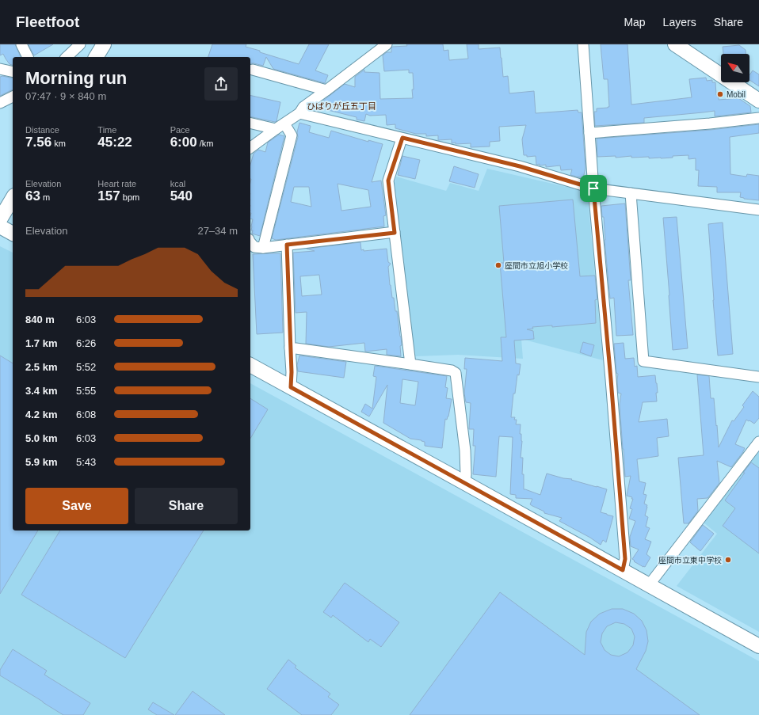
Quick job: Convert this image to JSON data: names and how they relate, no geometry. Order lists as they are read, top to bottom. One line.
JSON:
{"districts":["ひばりが丘五丁目"],"places":["Mobil","座間市立旭小学校","座間市立東中学校"],"north":"top left","page":{"header":"Fleetfoot","nav":["Map","Layers","Share"],"heading":["Morning run","07:47 · 9 × 840 m"],"stats":[["Distance","7.56 km"],["Time","45:22"],["Pace","6:00 /km"],["Elevation","63 m"],["Heart rate","157 bpm"],["kcal","540"]],"chart":["Elevation","27–34 m"],"list":[{"name":"840 m","note":"6:03"},{"name":"1.7 km","note":"6:26"},{"name":"2.5 km","note":"5:52"},{"name":"3.4 km","note":"5:55"},{"name":"4.2 km","note":"6:08"},{"name":"5.0 km","note":"6:03"},{"name":"5.9 km","note":"5:43"}],"buttons":["Save","Share"]}}
